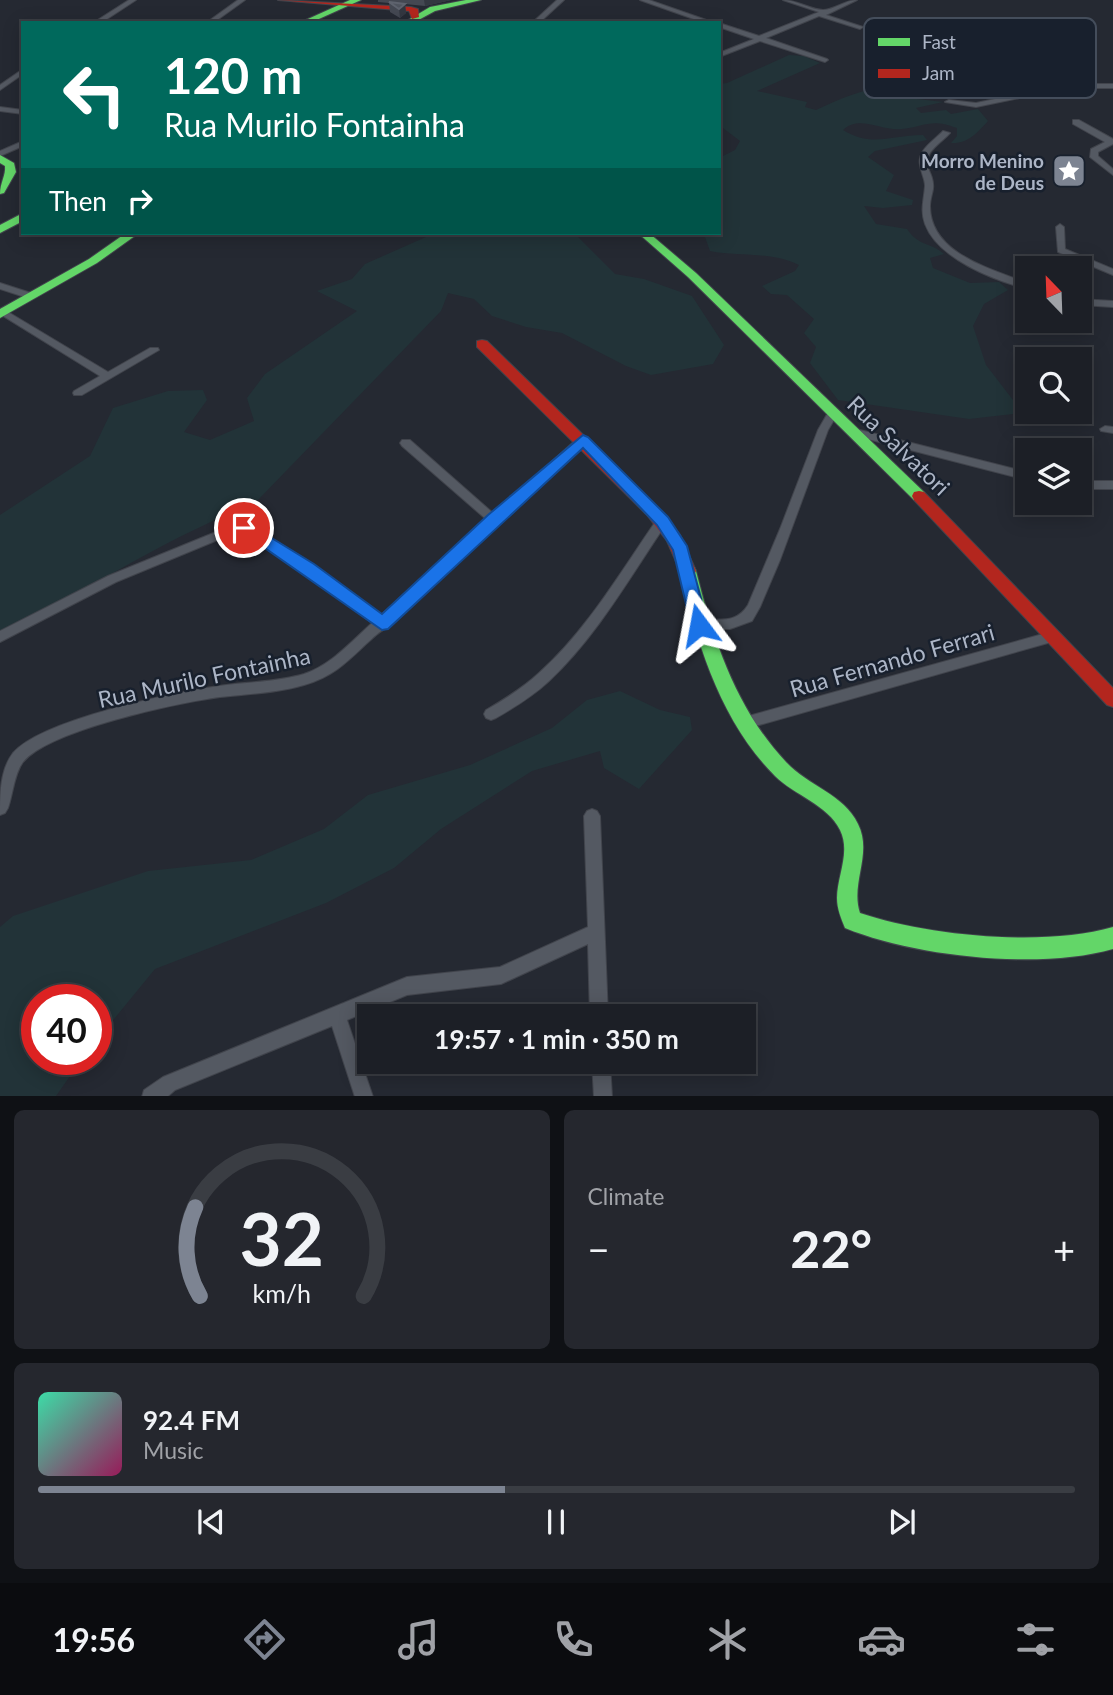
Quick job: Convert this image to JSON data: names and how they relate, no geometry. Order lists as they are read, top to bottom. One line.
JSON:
{"streets":{"main road":["Rua Salvatori"],"street":["Rua Fernando Ferrari","Rua Murilo Fontainha"]},"crossings":[["Rua Salvatori","Rua Fernando Ferrari"]],"places":{"place":["Morro Menino de Deus"]},"legend":["Fast","Jam"],"north":"top left","page":{"turn":["120 m","Rua Murilo Fontainha"],"then":"Then","limit":"40","trip":"19:57 · 1 min · 350 m","tile":"Climate","heat":["−","22°","+"],"song":["92.4 FM","Music"],"tabs":"19:56","gauge":["32","km/h"]}}
